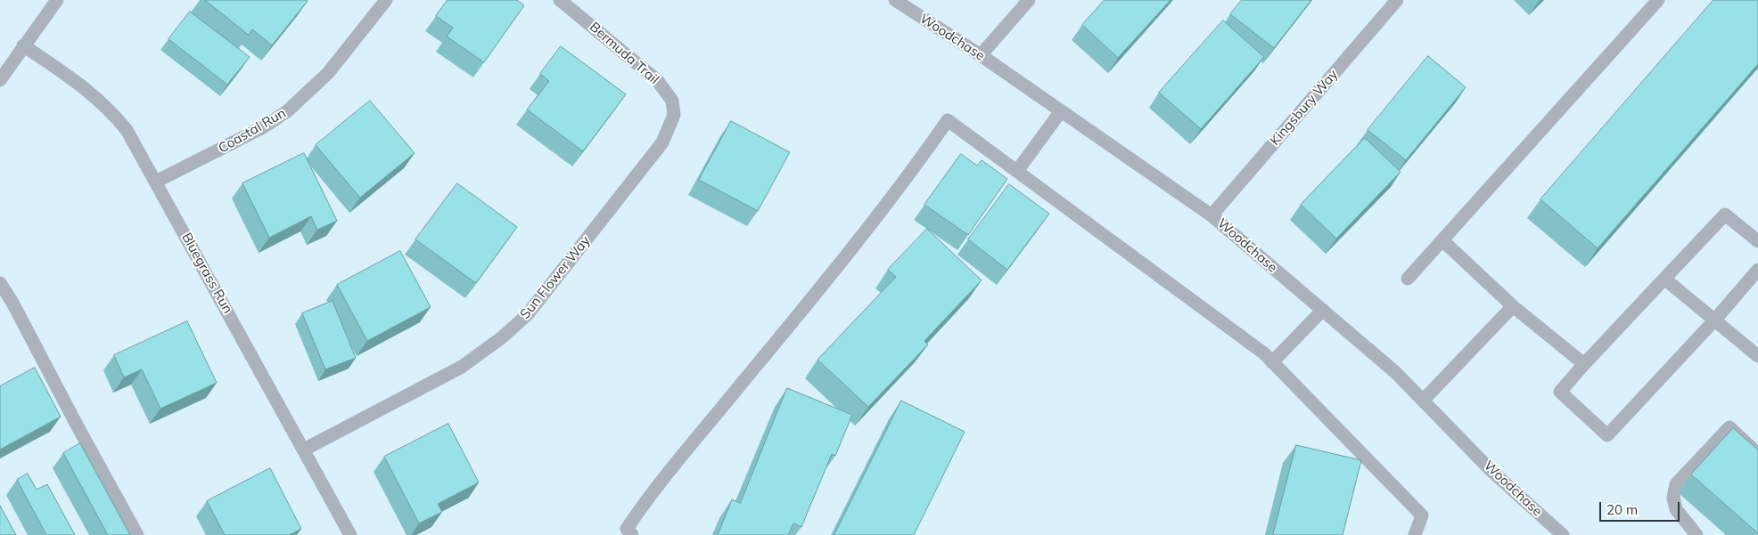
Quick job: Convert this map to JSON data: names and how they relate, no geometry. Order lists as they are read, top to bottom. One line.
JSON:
{"streets":{"street":["Woodchase","Bermuda Trail","Kingsbury Way","Coastal Run","Bluegrass Run","Sun Flower Way"]},"crossings":[["Woodchase","Kingsbury Way"],["Bermuda Trail","Sun Flower Way"],["Coastal Run","Bluegrass Run"],["Bluegrass Run","Sun Flower Way"]],"scale_bar":"20 m"}
